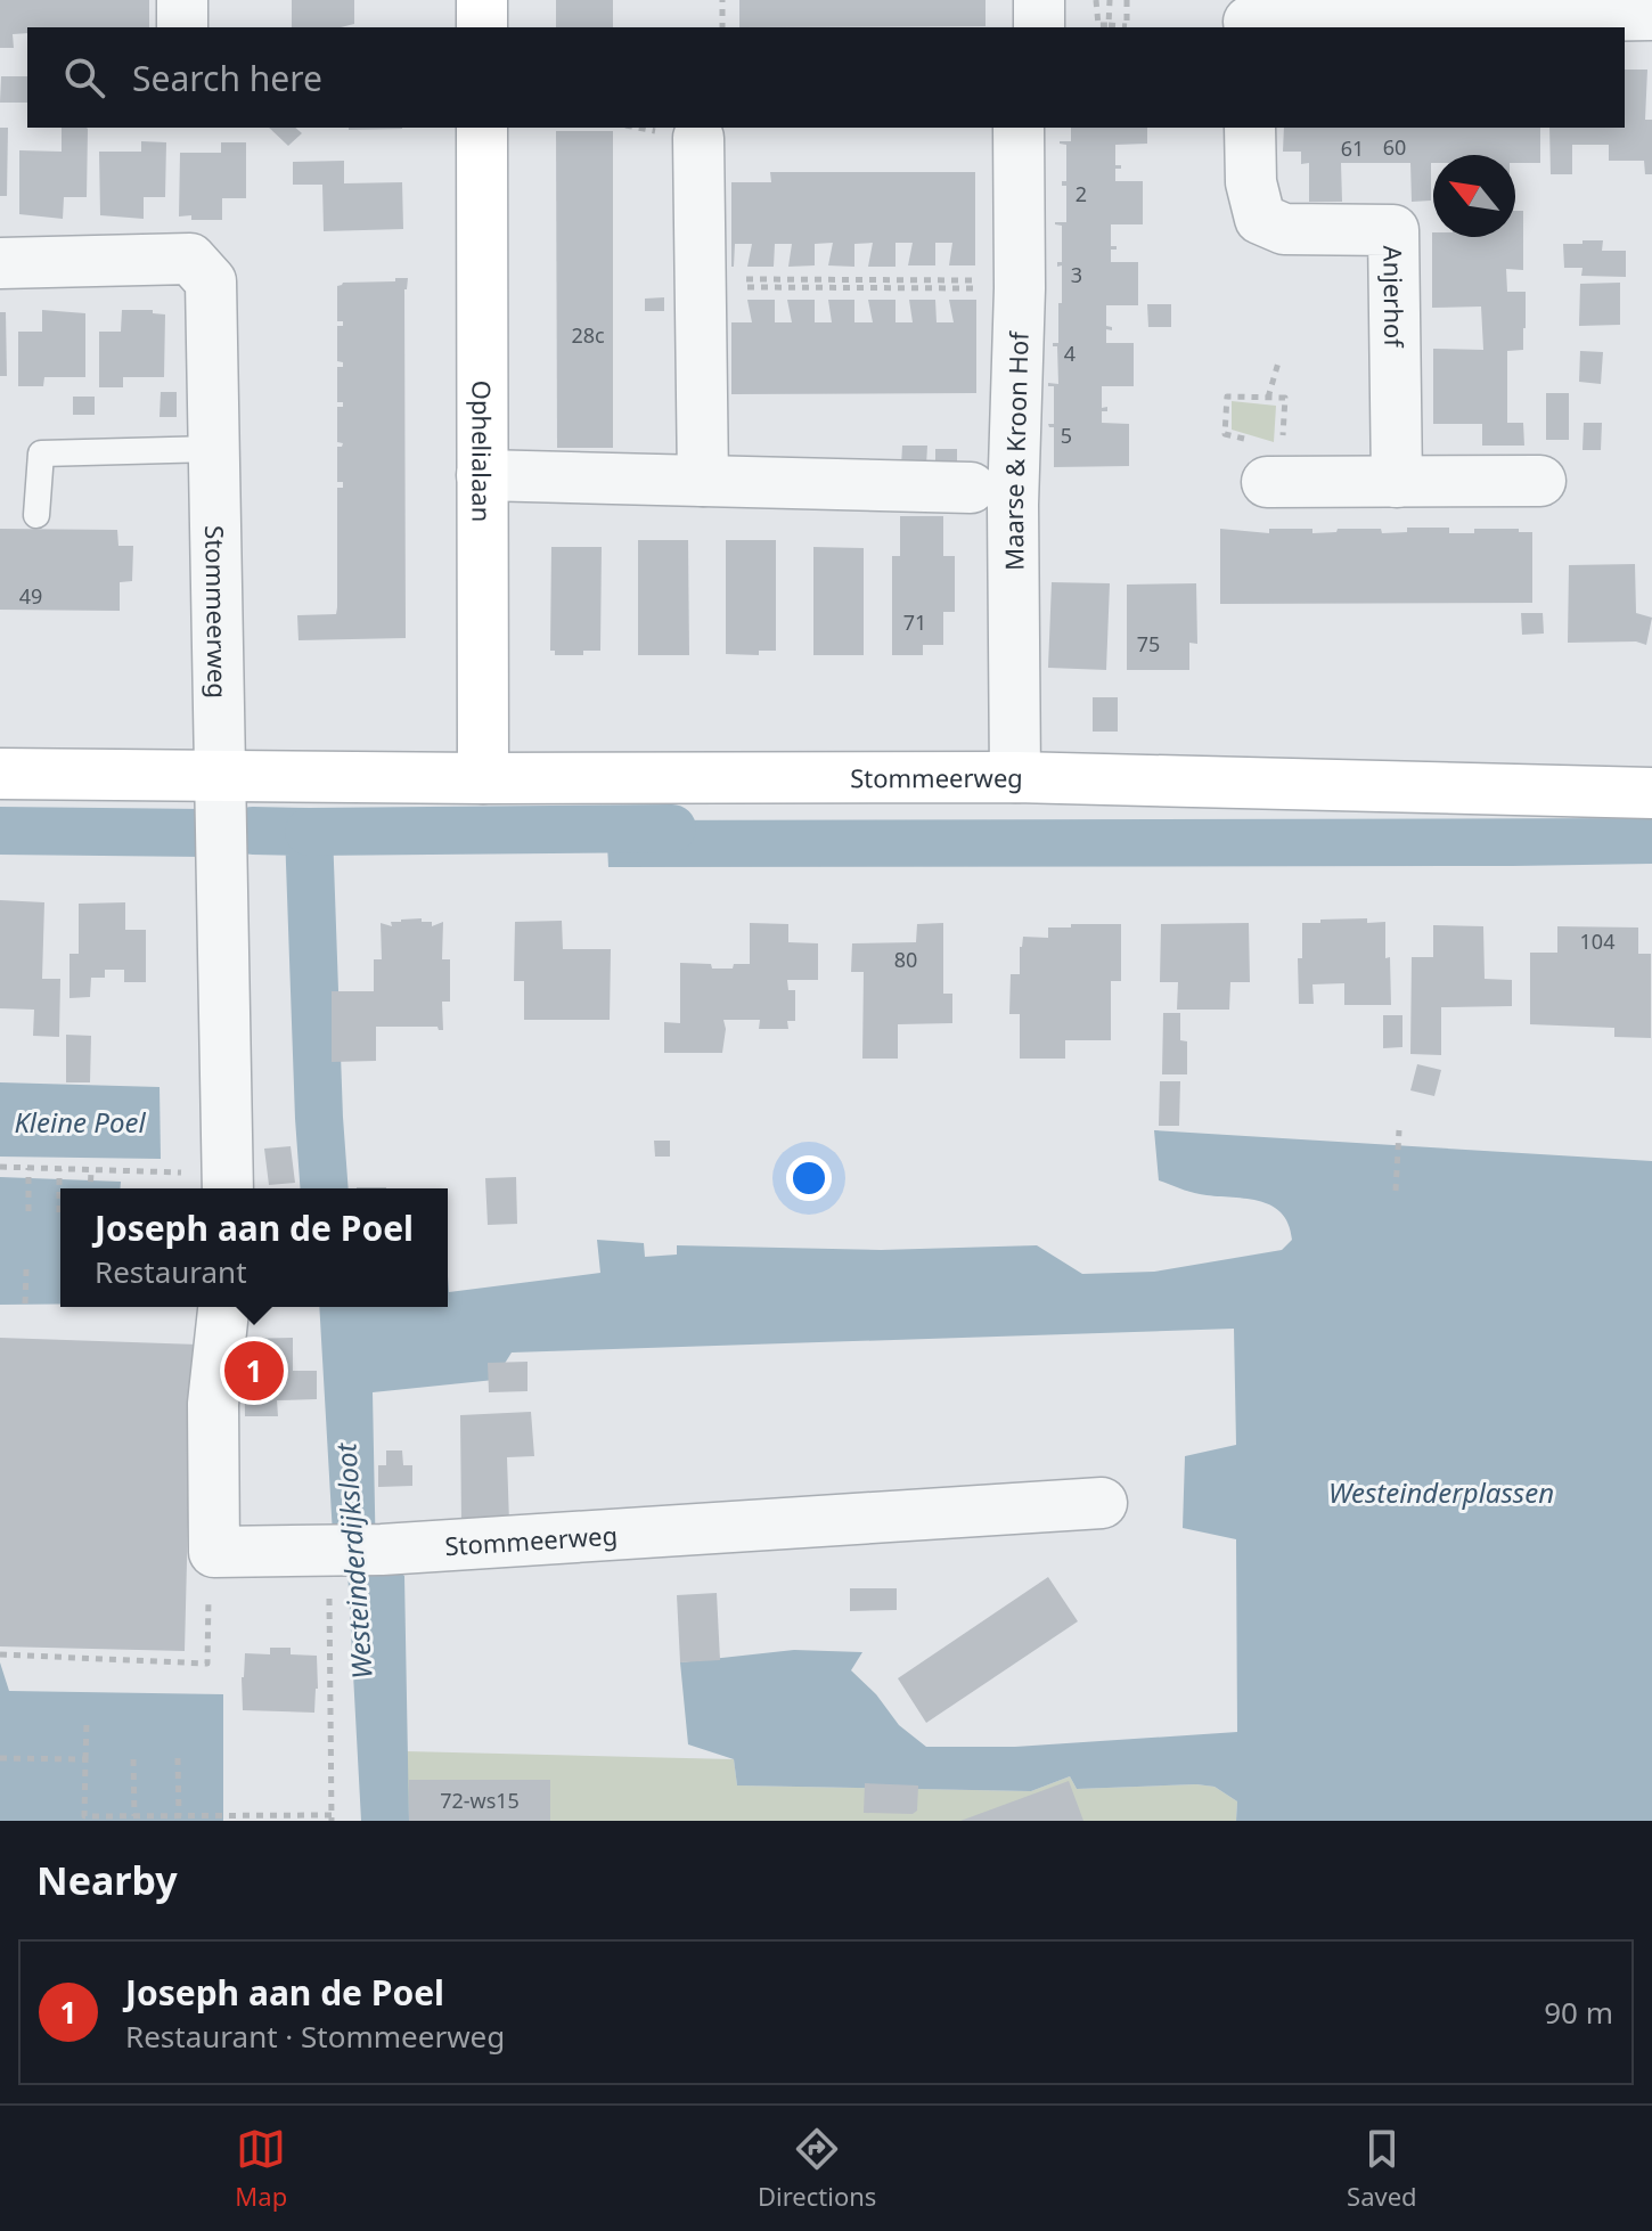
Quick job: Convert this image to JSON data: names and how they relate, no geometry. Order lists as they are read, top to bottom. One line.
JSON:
{"streets":{"main road":["Ophelialaan","Stommeerweg"],"street":["Anjerhof","Maarse & Kroon Hof"]},"crossings":[["Maarse & Kroon Hof","Ophelialaan"],["Maarse & Kroon Hof","Stommeerweg"],["Ophelialaan","Stommeerweg"]],"water":["Kleine Poel","Westeinderplassen","Westeinderdijksloot"],"house_numbers":["60","61","2","3","28c","4","5","49","71","75","104","80","72-ws15"],"north":"top left","page":{"search":"Search here","popup":["Joseph aan de Poel","Restaurant"],"pins":"1","heading":"Nearby","list":[{"mark":"1","name":"Joseph aan de Poel","note":"Restaurant · Stommeerweg","value":"90 m"}],"nav":["Map","Directions","Saved"]}}
